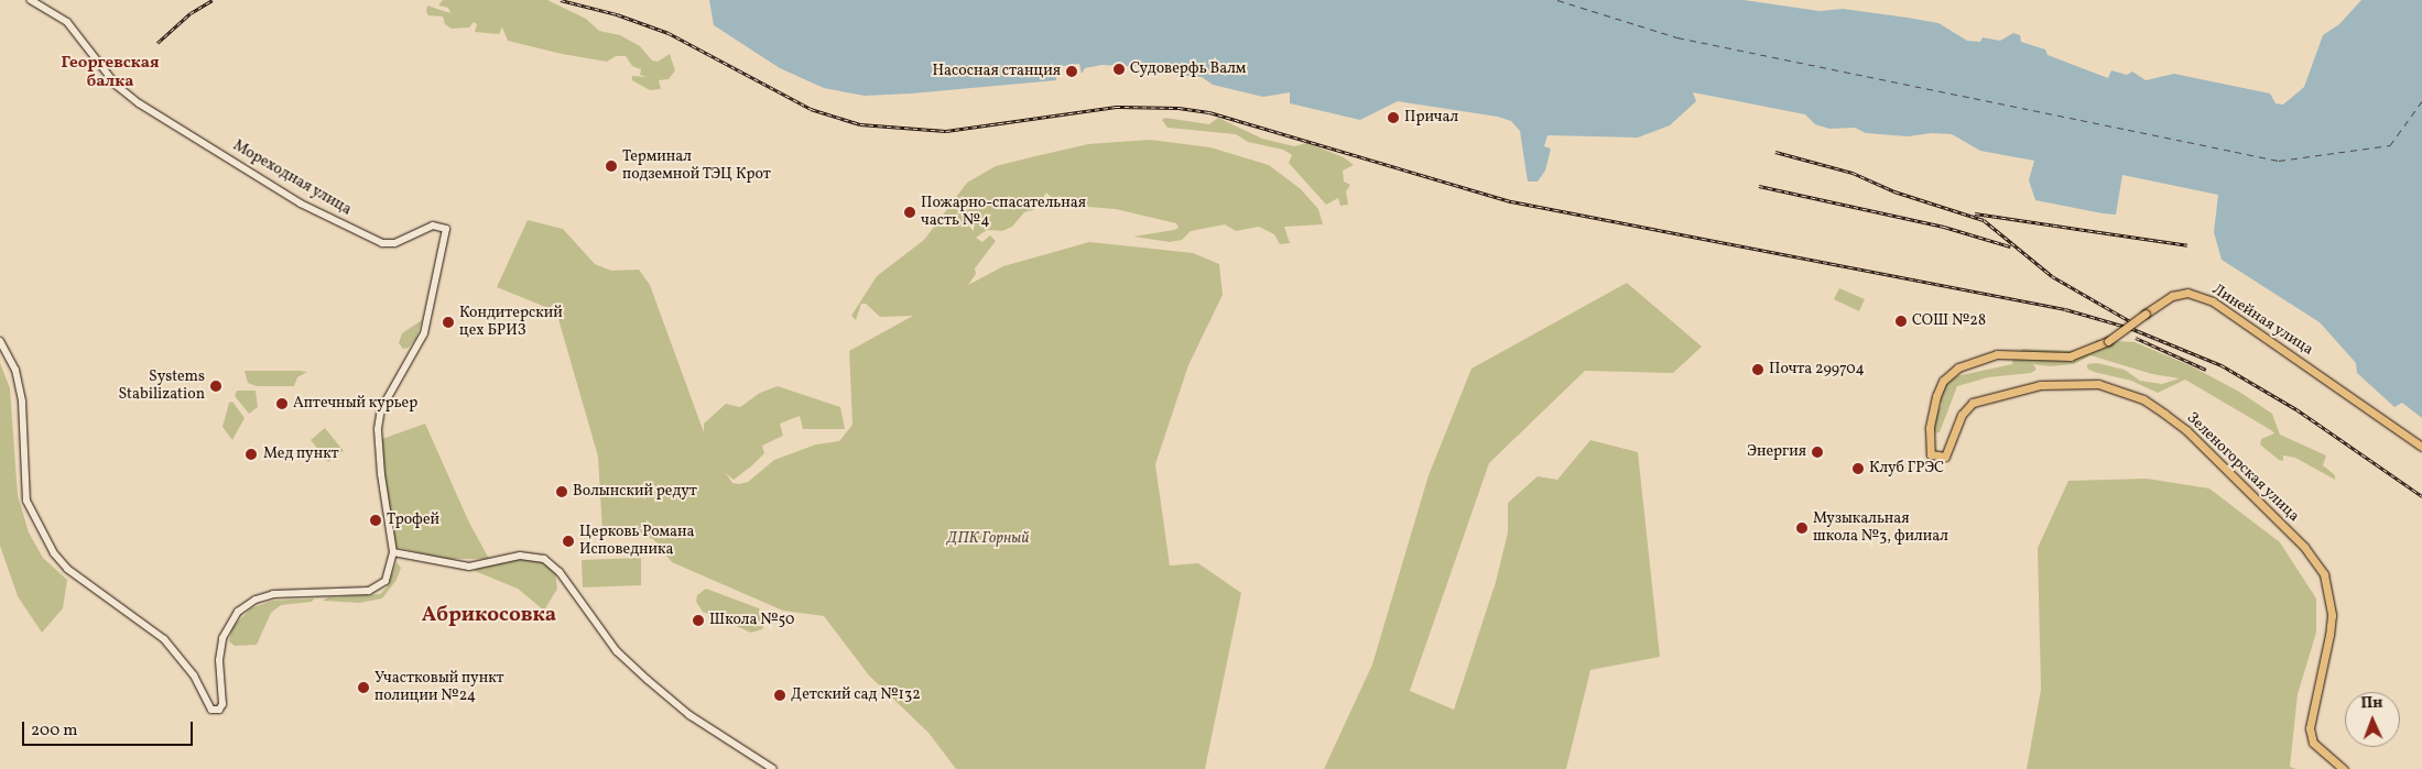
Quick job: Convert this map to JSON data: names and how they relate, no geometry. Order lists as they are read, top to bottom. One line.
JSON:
{"streets":{"main road":["Мореходная улица","Линейная улица","Зеленогорская улица"]},"crossings":[["Линейная улица","Зеленогорская улица"]],"districts":["Георгевская балка","Абрикосовка"],"parks":["ДПК Горный"],"places":["Судоверфь Валм","Насосная станция","Причал","Терминал подземной ТЭЦ Крот","Пожарно-спасательная часть №4","СОШ №28","Кондитерский цех БРИЗ","Почта 299704","Systems Stabilization","Аптечный курьер","Энергия","Мед пункт","Клуб ГРЭС","Волынский редут","Трофей","Музыкальная школа №3, филиал","Церковь Романа Исповедника","Школа №50","Участковый пункт полиции №24","Детский сад №132"],"scale_bar":"200 m","north":"top"}
